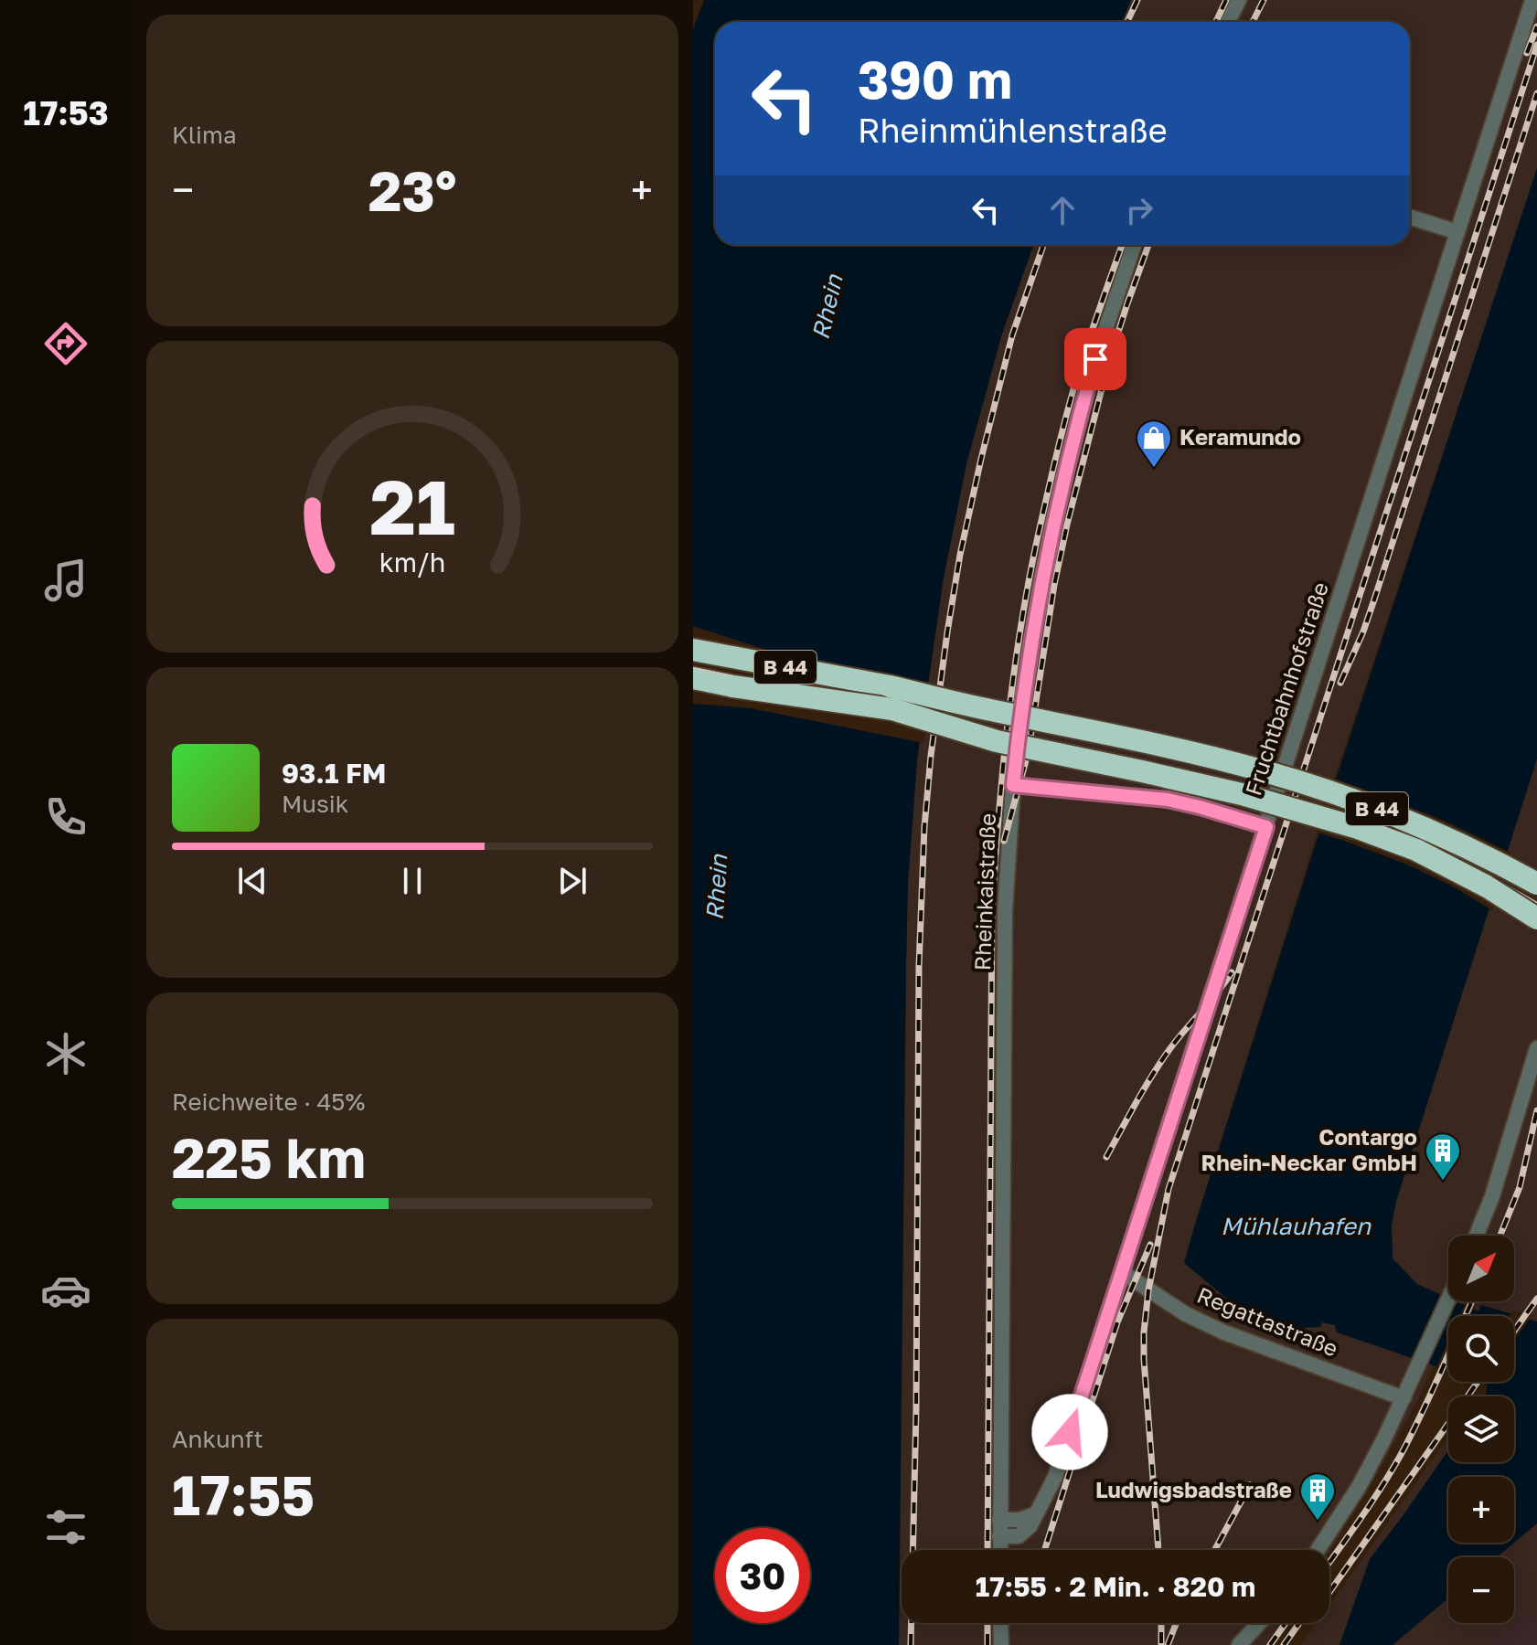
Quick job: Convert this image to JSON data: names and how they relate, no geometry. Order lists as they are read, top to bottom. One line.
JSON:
{"streets":{"highway":["B 44"],"street":["Fruchtbahnhofstraße","Rheinkaistraße","Regattastraße"]},"crossings":[["Fruchtbahnhofstraße","Rheinkaistraße"],["Fruchtbahnhofstraße","Regattastraße"]],"water":["Rhein","Mühlauhafen"],"places":{"shop":["Keramundo"],"building":["Contargo Rhein-Neckar GmbH","Ludwigsbadstraße"]},"north":"top right","page":{"tabs":"17:53","tile":["Klima",["Reichweite · 45%","225 km"],["Ankunft","17:55"]],"turn":["390 m","Rheinmühlenstraße"],"heat":["−","23°","+"],"song":["93.1 FM","Musik"],"map_buttons":["+","−"],"limit":"30","trip":"17:55 · 2 Min. · 820 m","gauge":["21","km/h"]}}
